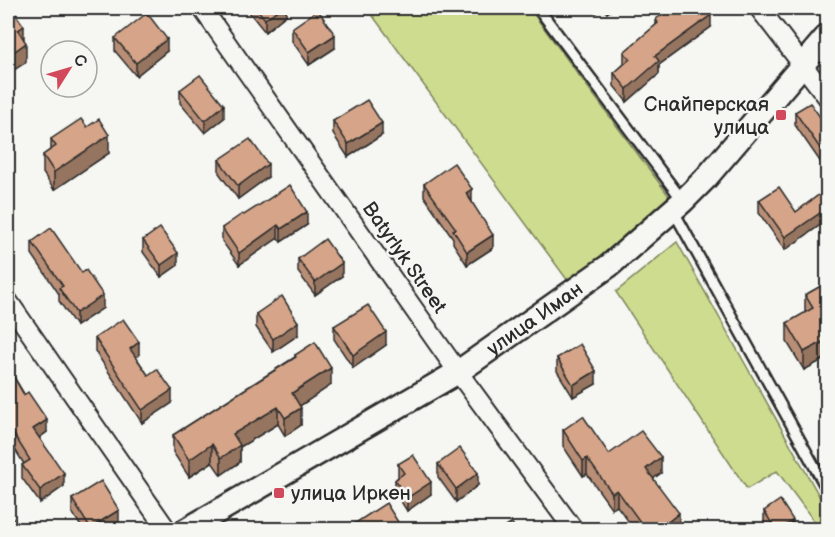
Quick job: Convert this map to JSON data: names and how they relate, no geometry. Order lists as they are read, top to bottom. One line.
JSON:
{"streets":{"street":["Batyrlyk Street","улица Иман"]},"crossings":[["Batyrlyk Street","улица Иман"]],"places":{"transit":["Снайперская улица","улица Иркен"]},"north":"top right"}
